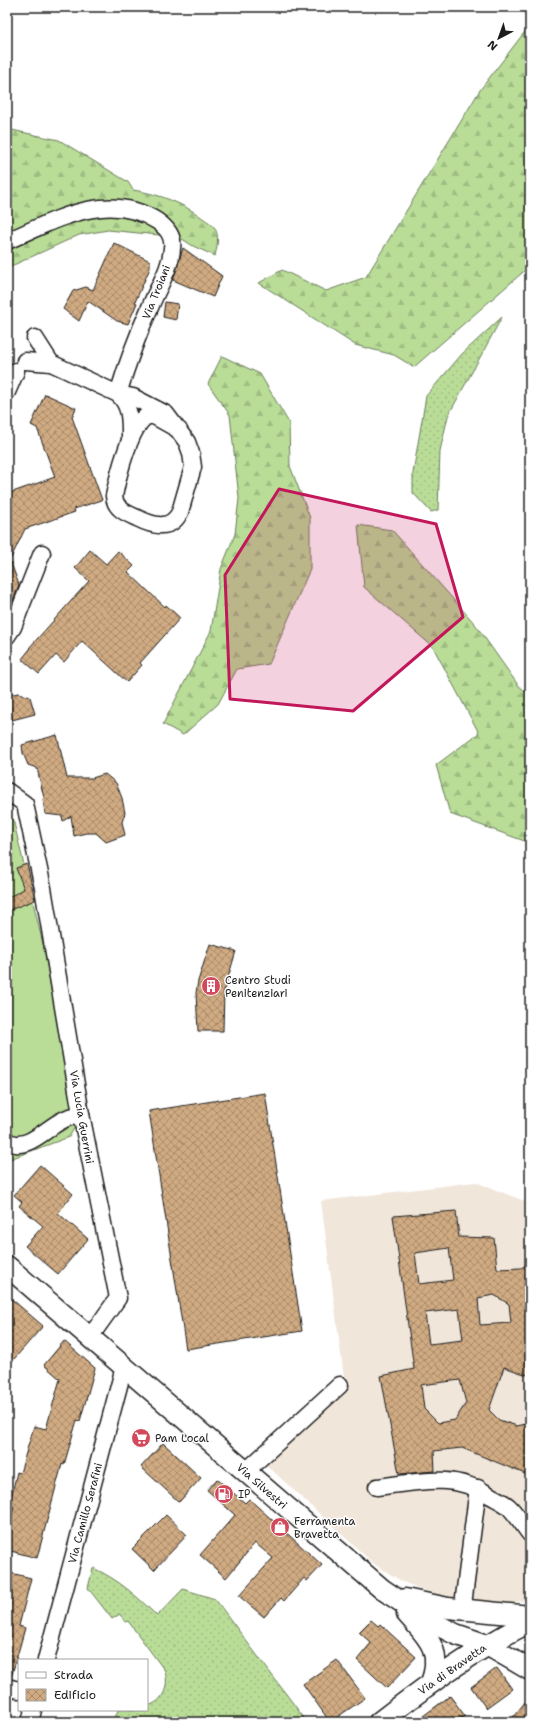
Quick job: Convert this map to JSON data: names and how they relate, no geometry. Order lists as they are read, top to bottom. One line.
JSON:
{"streets":{"main road":["Via Silvestri","Via di Bravetta"],"street":["Via Troiani","Via Lucia Guerrini","Via Camillo Serafini"]},"crossings":[["Via Silvestri","Via Camillo Serafini"],["Via Silvestri","Via di Bravetta"]],"places":{"building":["Centro Studi Penitenziari"],"supermarket":["Pam Local"],"fuel station":["IP"],"shop":["Ferramenta Bravetta"]},"legend":["Strada","Edificio"],"north":"bottom left"}
